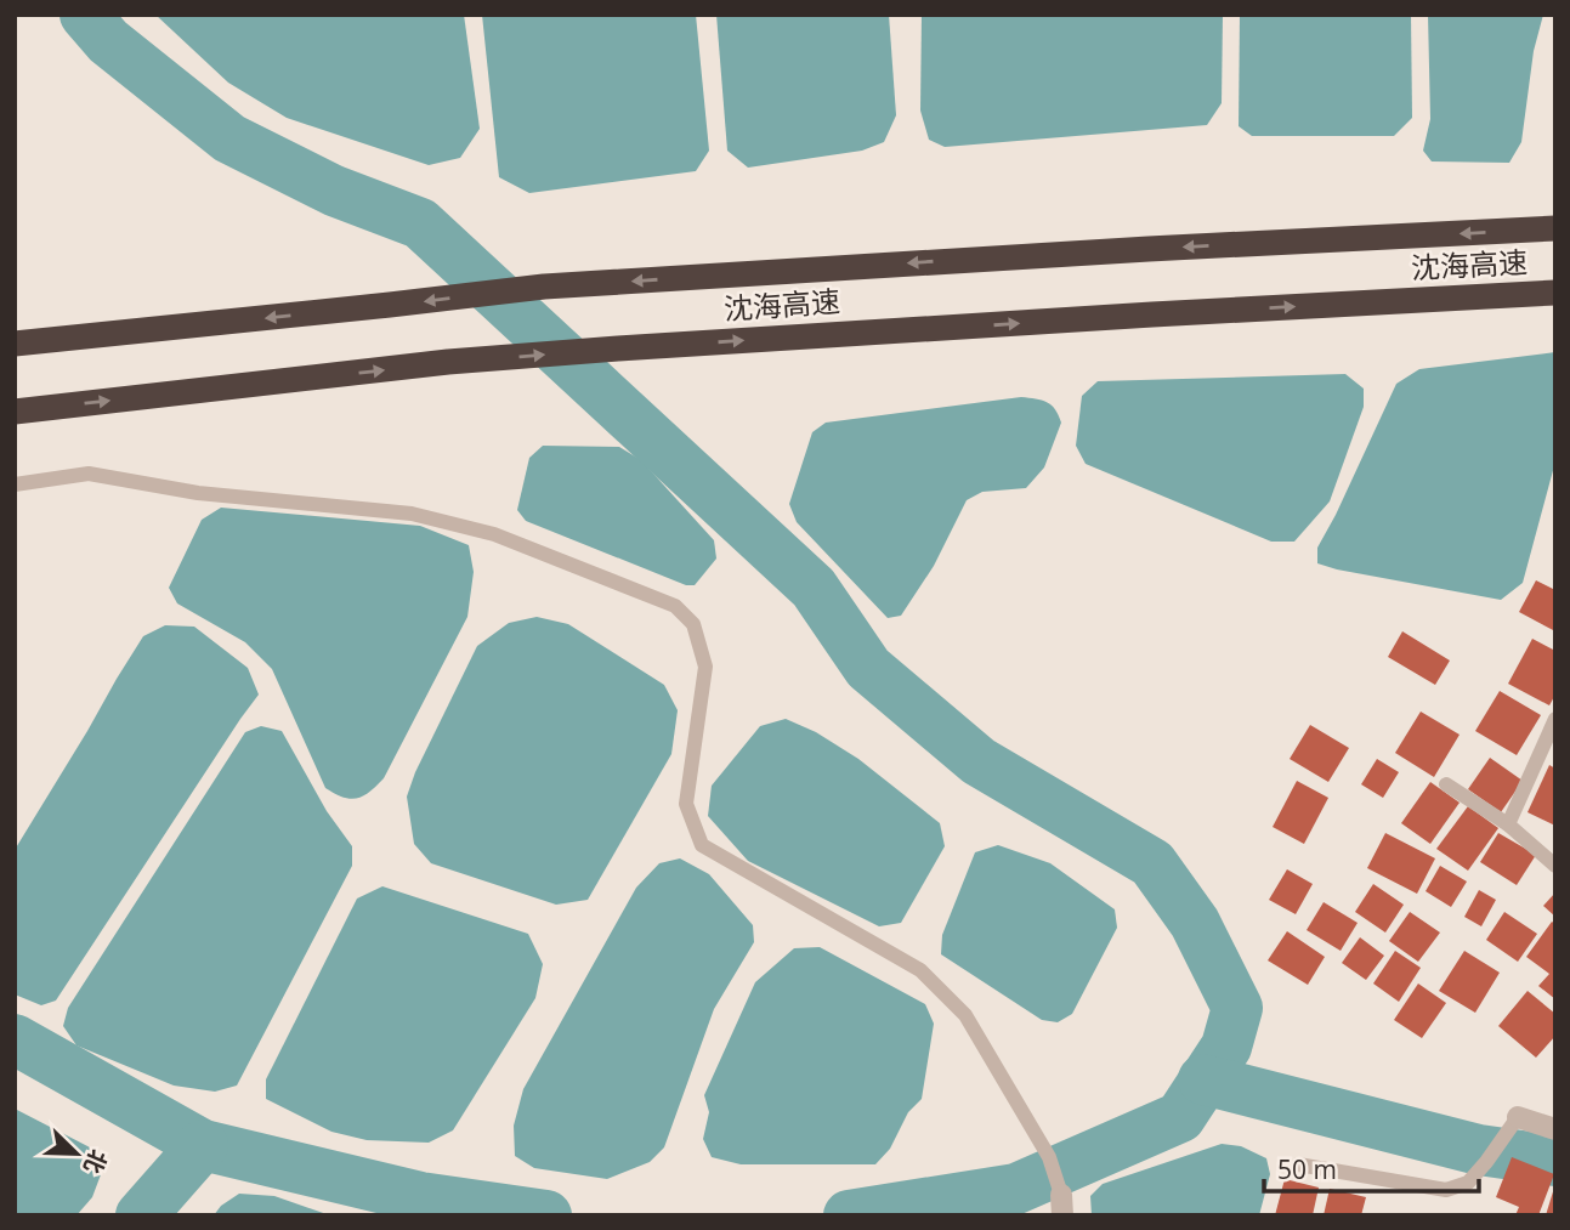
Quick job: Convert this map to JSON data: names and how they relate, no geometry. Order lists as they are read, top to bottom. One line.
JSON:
{"streets":{"highway":["沈海高速"]},"scale_bar":"50 m","north":"bottom right"}
